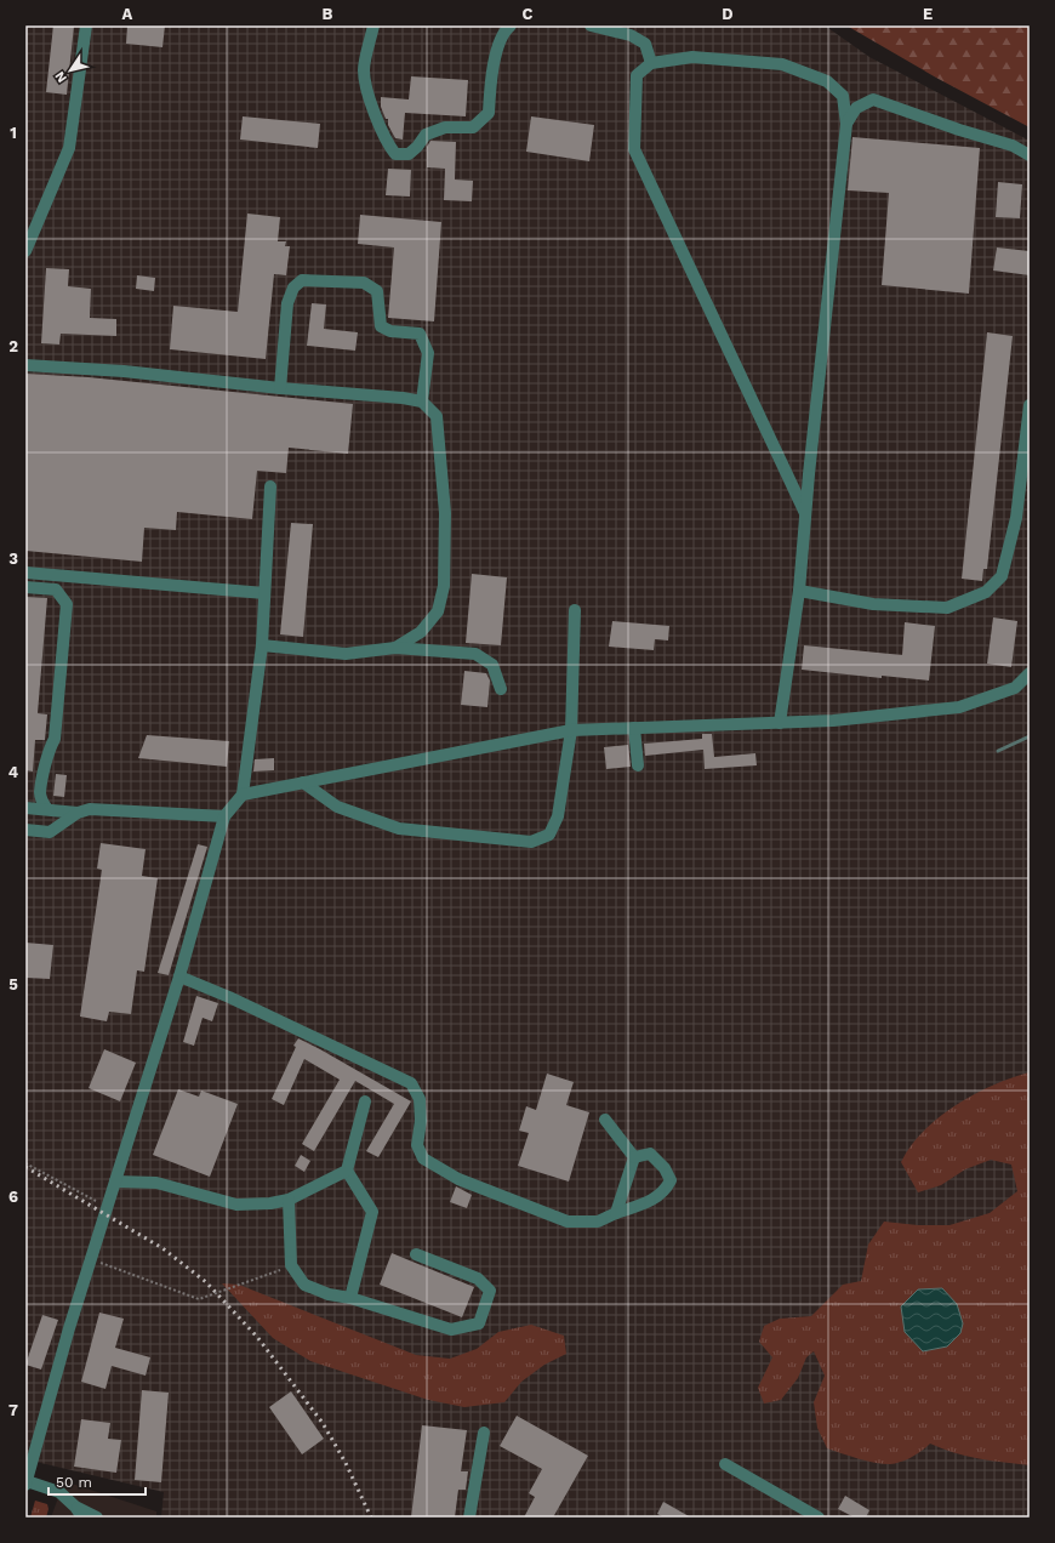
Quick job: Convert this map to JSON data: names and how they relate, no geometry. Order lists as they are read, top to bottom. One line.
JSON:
{"scale_bar":"50 m","north":"bottom left","grid":{"columns":["A","B","C","D","E"],"rows":["1","2","3","4","5","6","7"]}}
